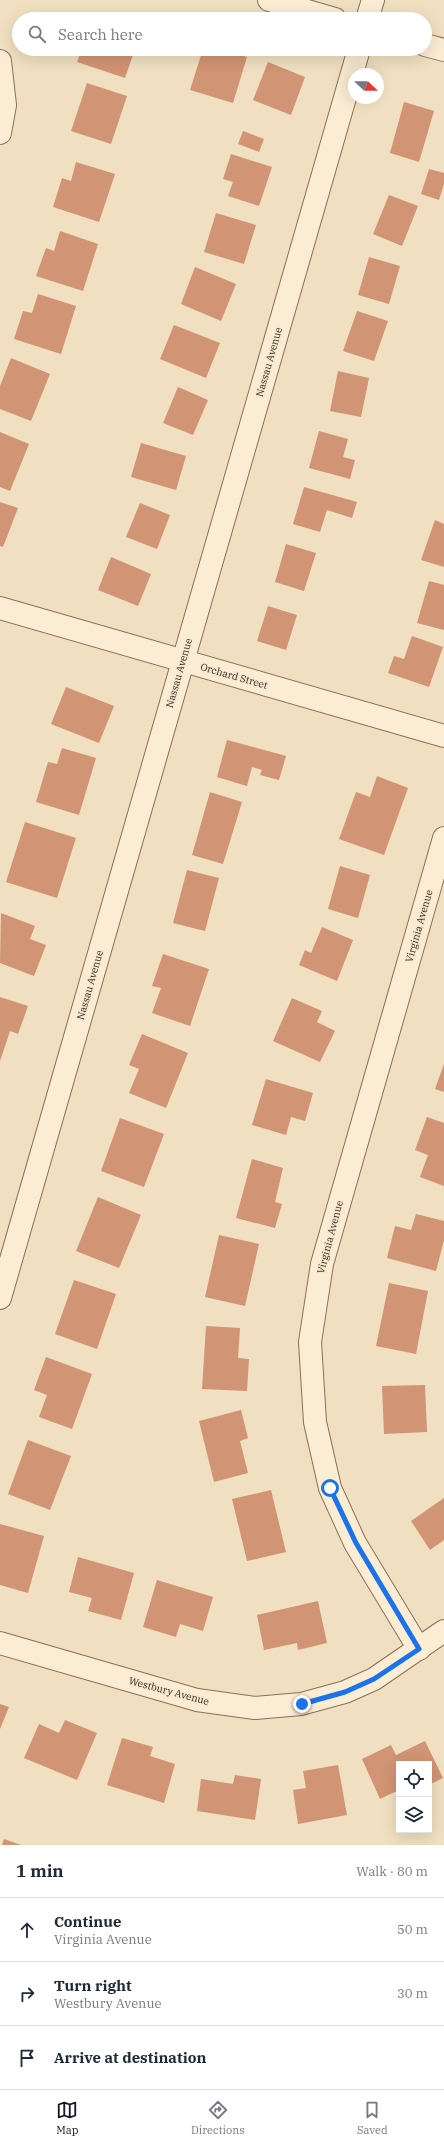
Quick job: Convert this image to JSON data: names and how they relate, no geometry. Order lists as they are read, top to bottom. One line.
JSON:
{"streets":{"street":["Nassau Avenue","Orchard Street","Virginia Avenue","Westbury Avenue"]},"crossings":[["Nassau Avenue","Orchard Street"],["Virginia Avenue","Westbury Avenue"]],"north":"right","page":{"search":"Search here","heading":["1 min","Walk · 80 m"],"list":[["Continue","Virginia Avenue","50 m"],["Turn right","Westbury Avenue","30 m"],"Arrive at destination"],"nav":["Map","Directions","Saved"]}}
